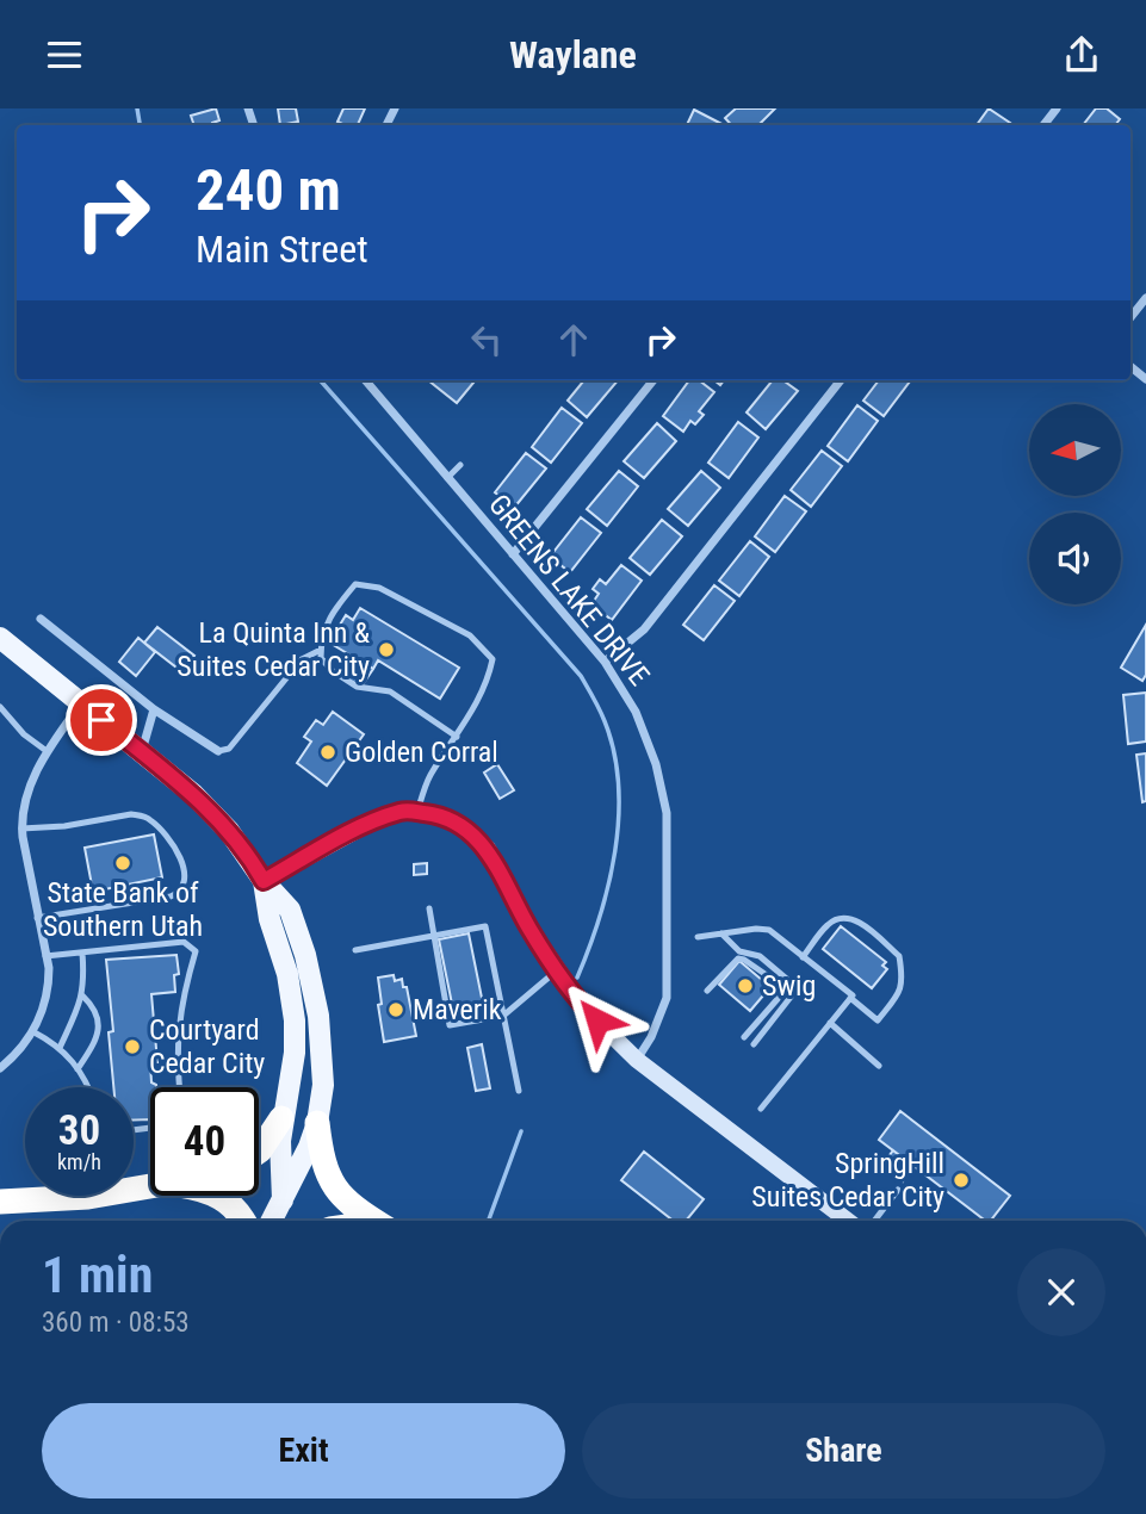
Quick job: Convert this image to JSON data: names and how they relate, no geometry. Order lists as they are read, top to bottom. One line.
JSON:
{"streets":{"street":["GREENS LAKE DRIVE"]},"places":["La Quinta Inn & Suites Cedar City","Golden Corral","State Bank of Southern Utah","Swig","Maverik","Courtyard Cedar City","SpringHill Suites Cedar City"],"north":"left","page":{"header":"Waylane","turn":["240 m","Main Street"],"speed":"30 km/h","limit":"40","heading":["1 min","360 m · 08:53"],"buttons":["Exit","Share"]}}
